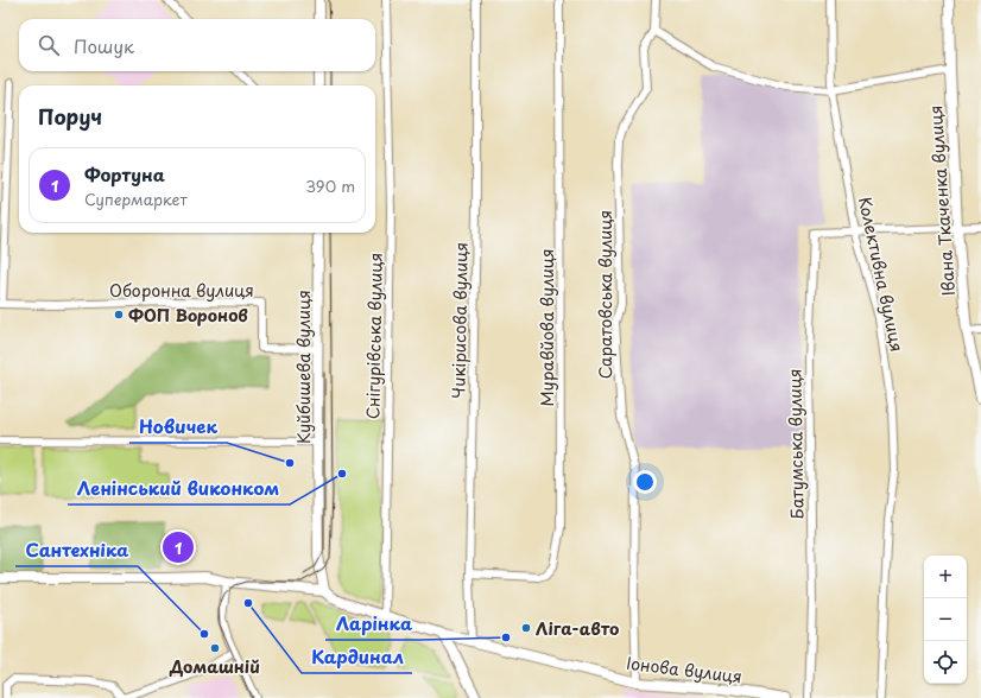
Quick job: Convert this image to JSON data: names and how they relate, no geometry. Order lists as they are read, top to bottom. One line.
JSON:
{"streets":{"main road":["Івана Ткаченка вулиця","Куйбишева вулиця","Іонова вулиця"],"street":["Колективна вулиця","Оборонна вулиця","Саратовська вулиця","Чикірисова вулиця","Муравйова вулиця","Снігурівська вулиця","Батумська вулиця"]},"crossings":[["Колективна вулиця","Батумська вулиця"],["Оборонна вулиця","Куйбишева вулиця"],["Саратовська вулиця","Іонова вулиця"],["Чикірисова вулиця","Муравйова вулиця"],["Чикірисова вулиця","Іонова вулиця"]],"places":["ФОП Воронов","Новичек","Ленінський виконком","Кардинал","Ліга-авто","Сантехніка","Ларінка","Домашній"],"page":{"search":"Пошук","heading":"Поруч","list":[{"mark":"1","name":"Фортуна","note":"Супермаркет","value":"390 m"}],"pins":"1","map_buttons":["+","−"]}}
